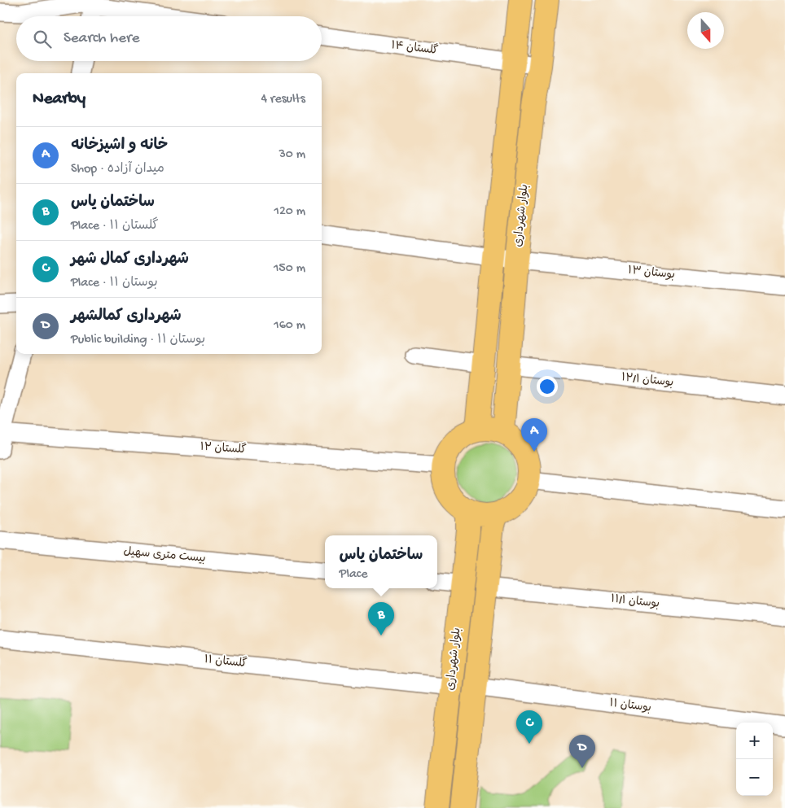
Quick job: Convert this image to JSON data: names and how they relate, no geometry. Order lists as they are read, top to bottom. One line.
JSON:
{"streets":{"main road":["بلوار شهرداری"],"street":["گلستان ۱۴","بوستان ۱۳","بوستان ۱۲/۱","گلستان ۱۲","بیست متری سهیل","بوستان ۱۱/۱","گلستان ۱۱","بوستان ۱۱"]},"crossings":[["گلستان ۱۴","بلوار شهرداری"],["بلوار شهرداری","بوستان ۱۳"],["بلوار شهرداری","بوستان ۱۲/۱"],["بلوار شهرداری","گلستان ۱۲"],["بلوار شهرداری","بوستان ۱۱/۱"],["بلوار شهرداری","گلستان ۱۱"],["بلوار شهرداری","بوستان ۱۱"]],"north":"bottom","page":{"search":"Search here","heading":["Nearby","4 results"],"list":[{"mark":"A","name":"خانه و اشپزخانه","note":"Shop · میدان آزاده","value":"30 m"},{"mark":"B","name":"ساختمان یاس","note":"Place · گلستان ۱۱","value":"120 m"},{"mark":"C","name":"شهرداری کمال شهر","note":"Place · بوستان ۱۱","value":"150 m"},{"mark":"D","name":"شهرداری کمالشهر","note":"Public building · بوستان ۱۱","value":"160 m"}],"pins":["A","B","C","D"],"popup":["ساختمان یاس","Place"],"map_buttons":["+","−"]}}
